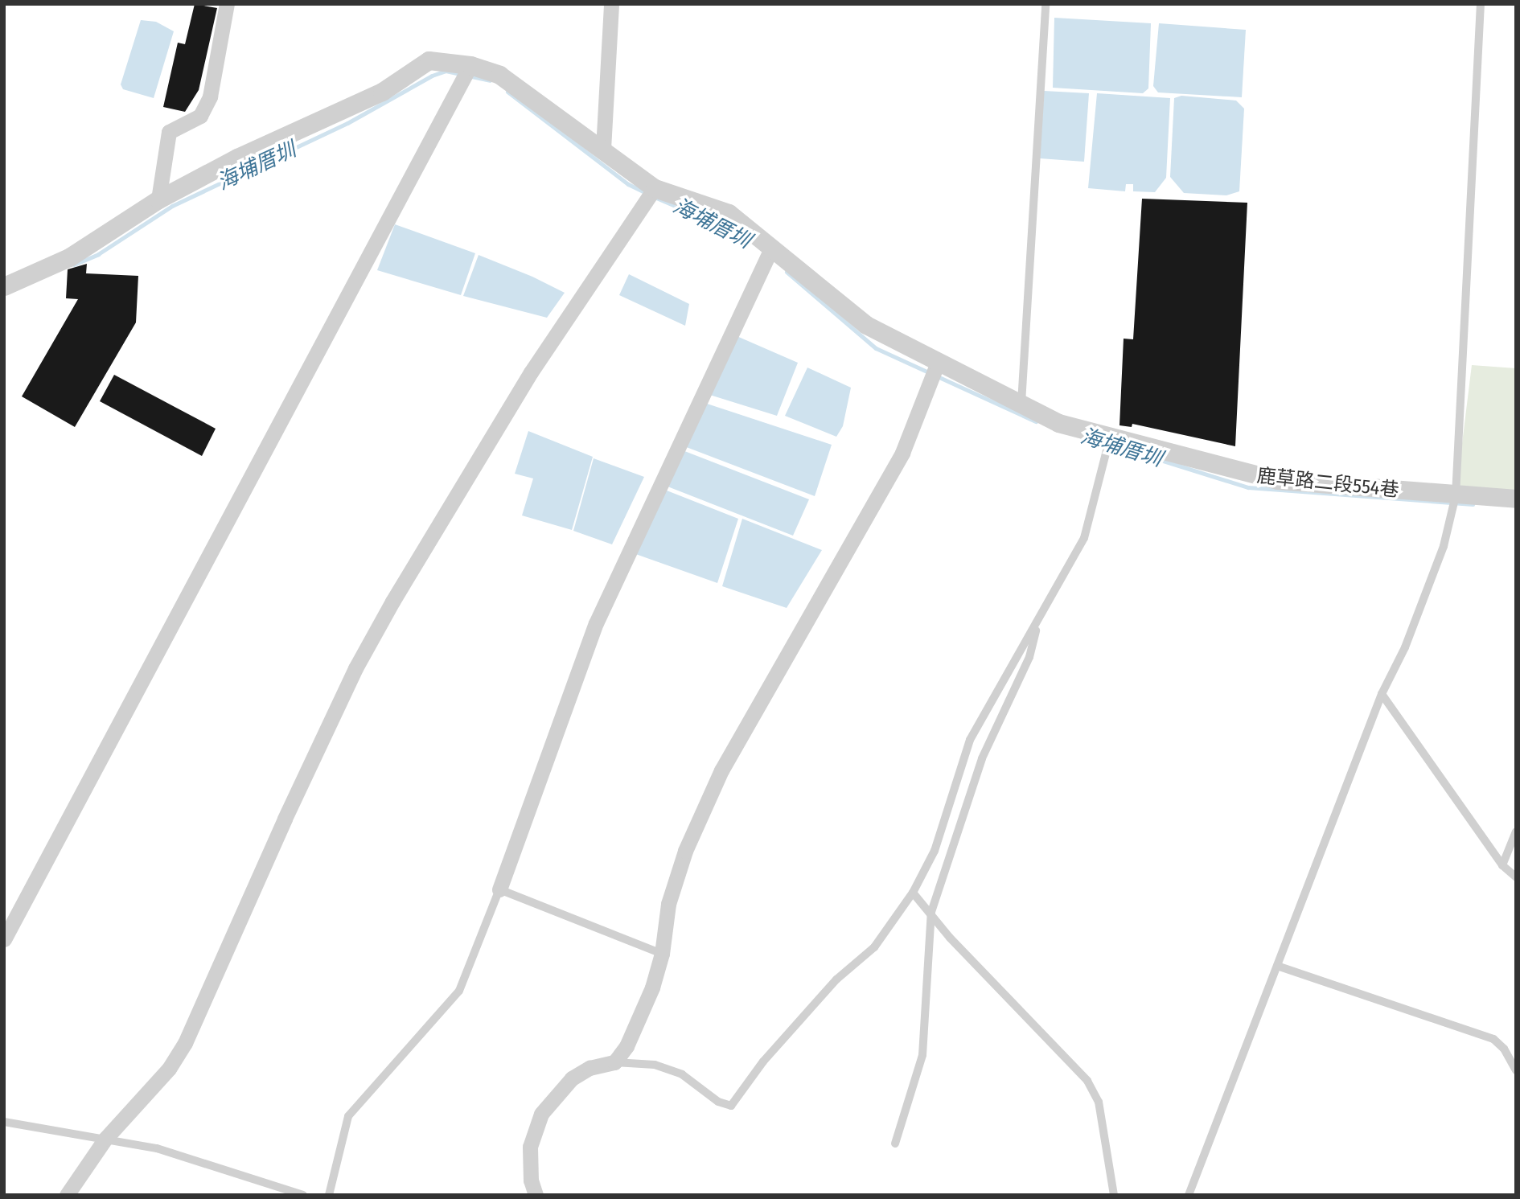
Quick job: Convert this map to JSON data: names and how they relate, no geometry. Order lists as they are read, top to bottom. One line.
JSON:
{"streets":{"street":["鹿草路二段554巷"]},"water":["海埔厝圳"]}
